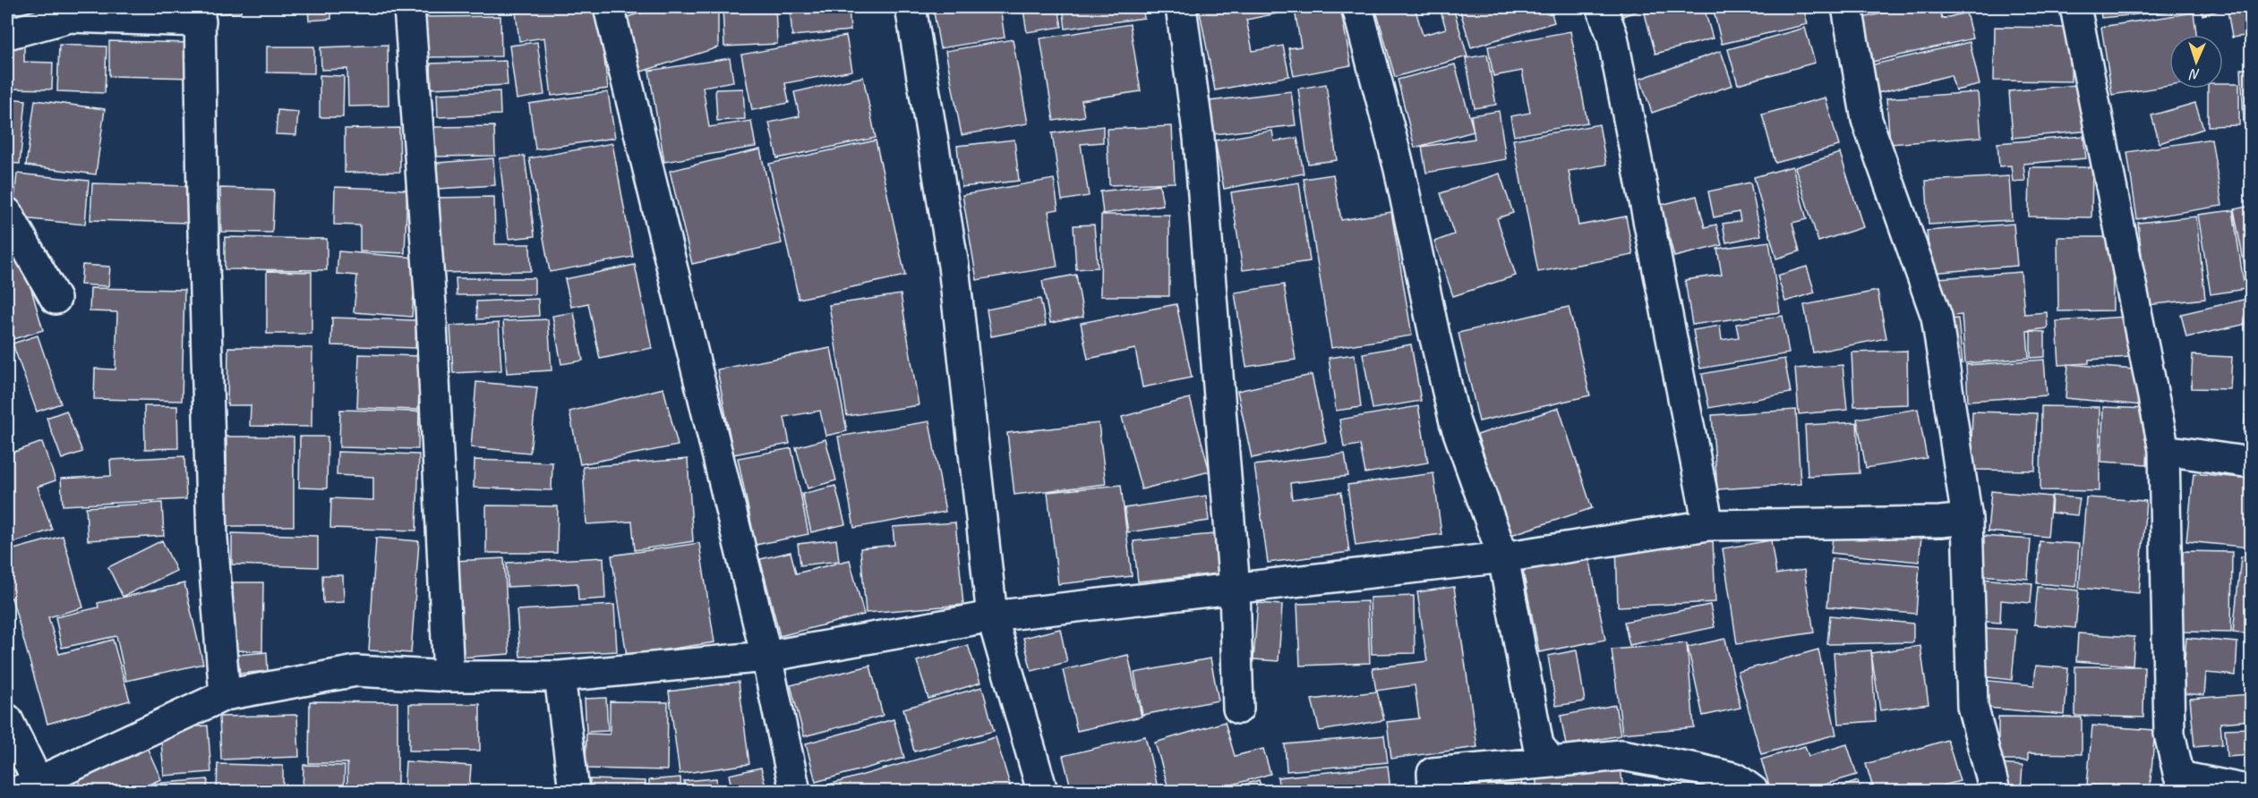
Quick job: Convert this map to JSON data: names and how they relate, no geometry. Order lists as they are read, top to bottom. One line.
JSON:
{"north":"bottom"}
